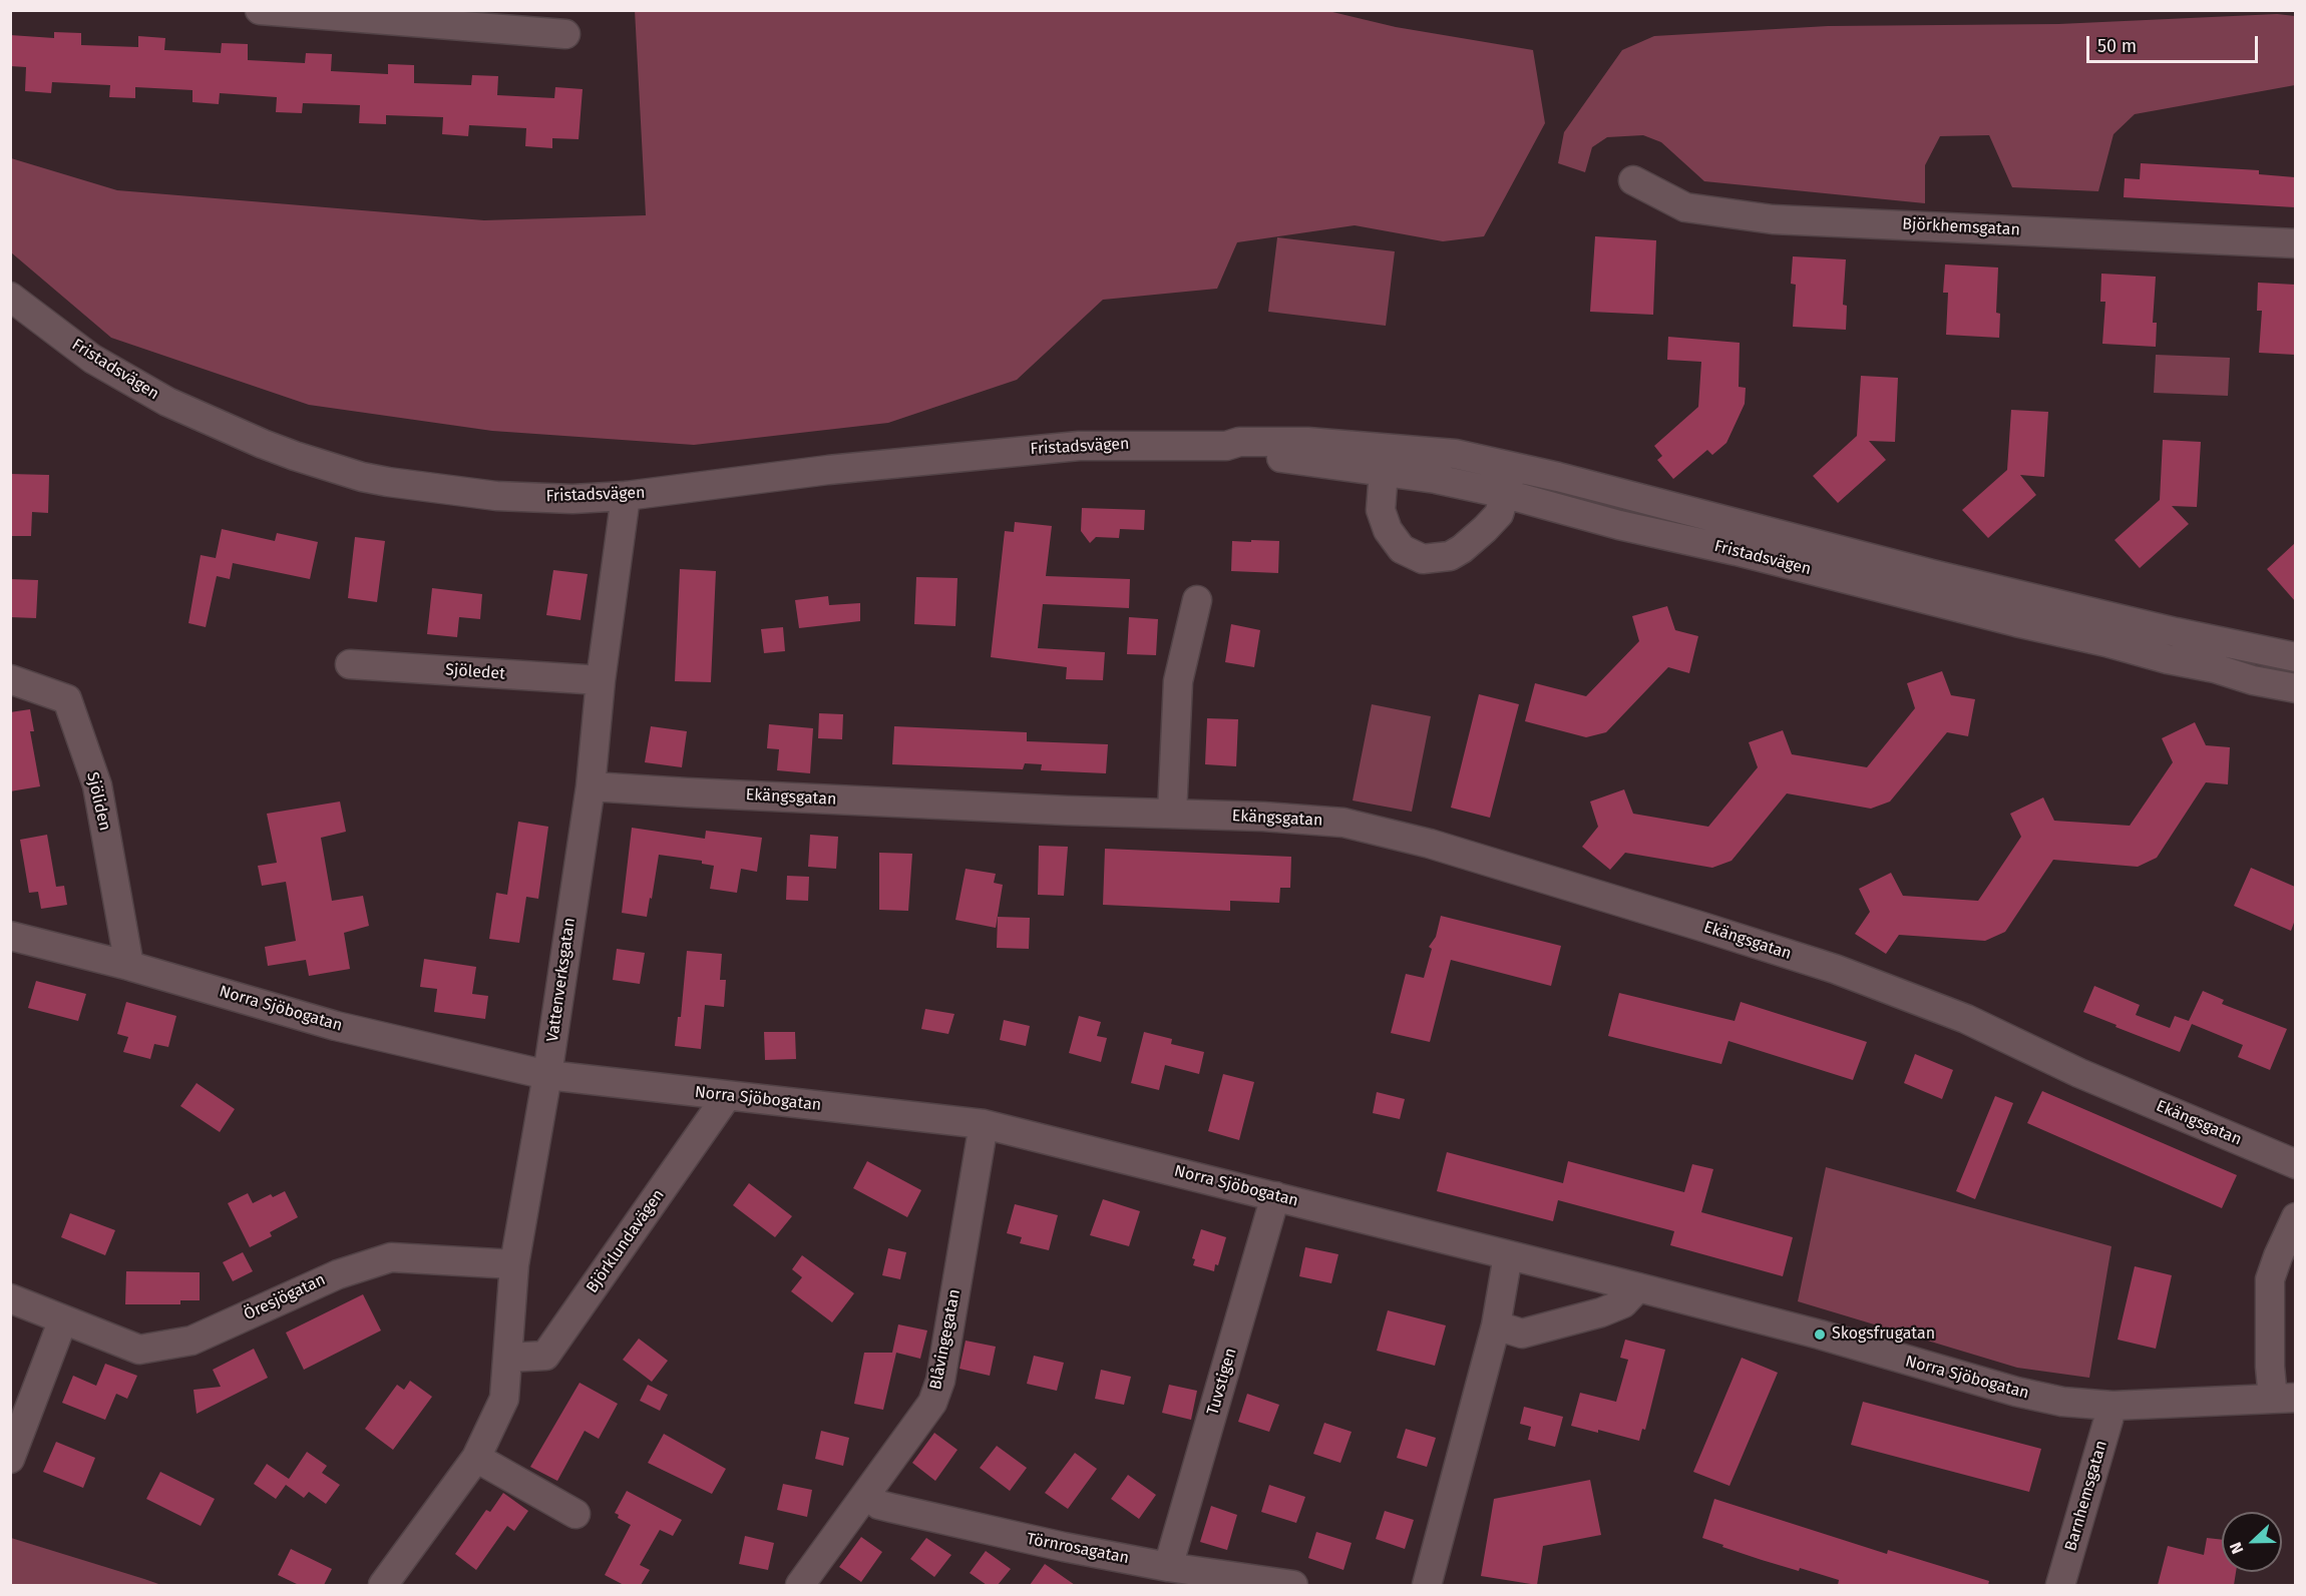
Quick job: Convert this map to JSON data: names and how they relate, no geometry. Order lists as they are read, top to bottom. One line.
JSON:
{"streets":{"street":["Björkhemsgatan","Fristadsvägen","Sjöledet","Ekängsgatan","Sjöliden","Vattenverksgatan","Norra Sjöbogatan","Björklundavägen","Öresjögatan","Blåvingegatan","Tuvstigen","Barnhemsgatan","Törnrosagatan"]},"crossings":[["Fristadsvägen","Vattenverksgatan"],["Sjöledet","Vattenverksgatan"],["Ekängsgatan","Vattenverksgatan"],["Sjöliden","Norra Sjöbogatan"],["Vattenverksgatan","Norra Sjöbogatan"],["Vattenverksgatan","Björklundavägen"],["Vattenverksgatan","Öresjögatan"],["Norra Sjöbogatan","Björklundavägen"],["Norra Sjöbogatan","Blåvingegatan"],["Norra Sjöbogatan","Tuvstigen"],["Norra Sjöbogatan","Barnhemsgatan"],["Blåvingegatan","Törnrosagatan"],["Tuvstigen","Törnrosagatan"]],"places":["Skogsfrugatan"],"scale_bar":"50 m","north":"left"}
